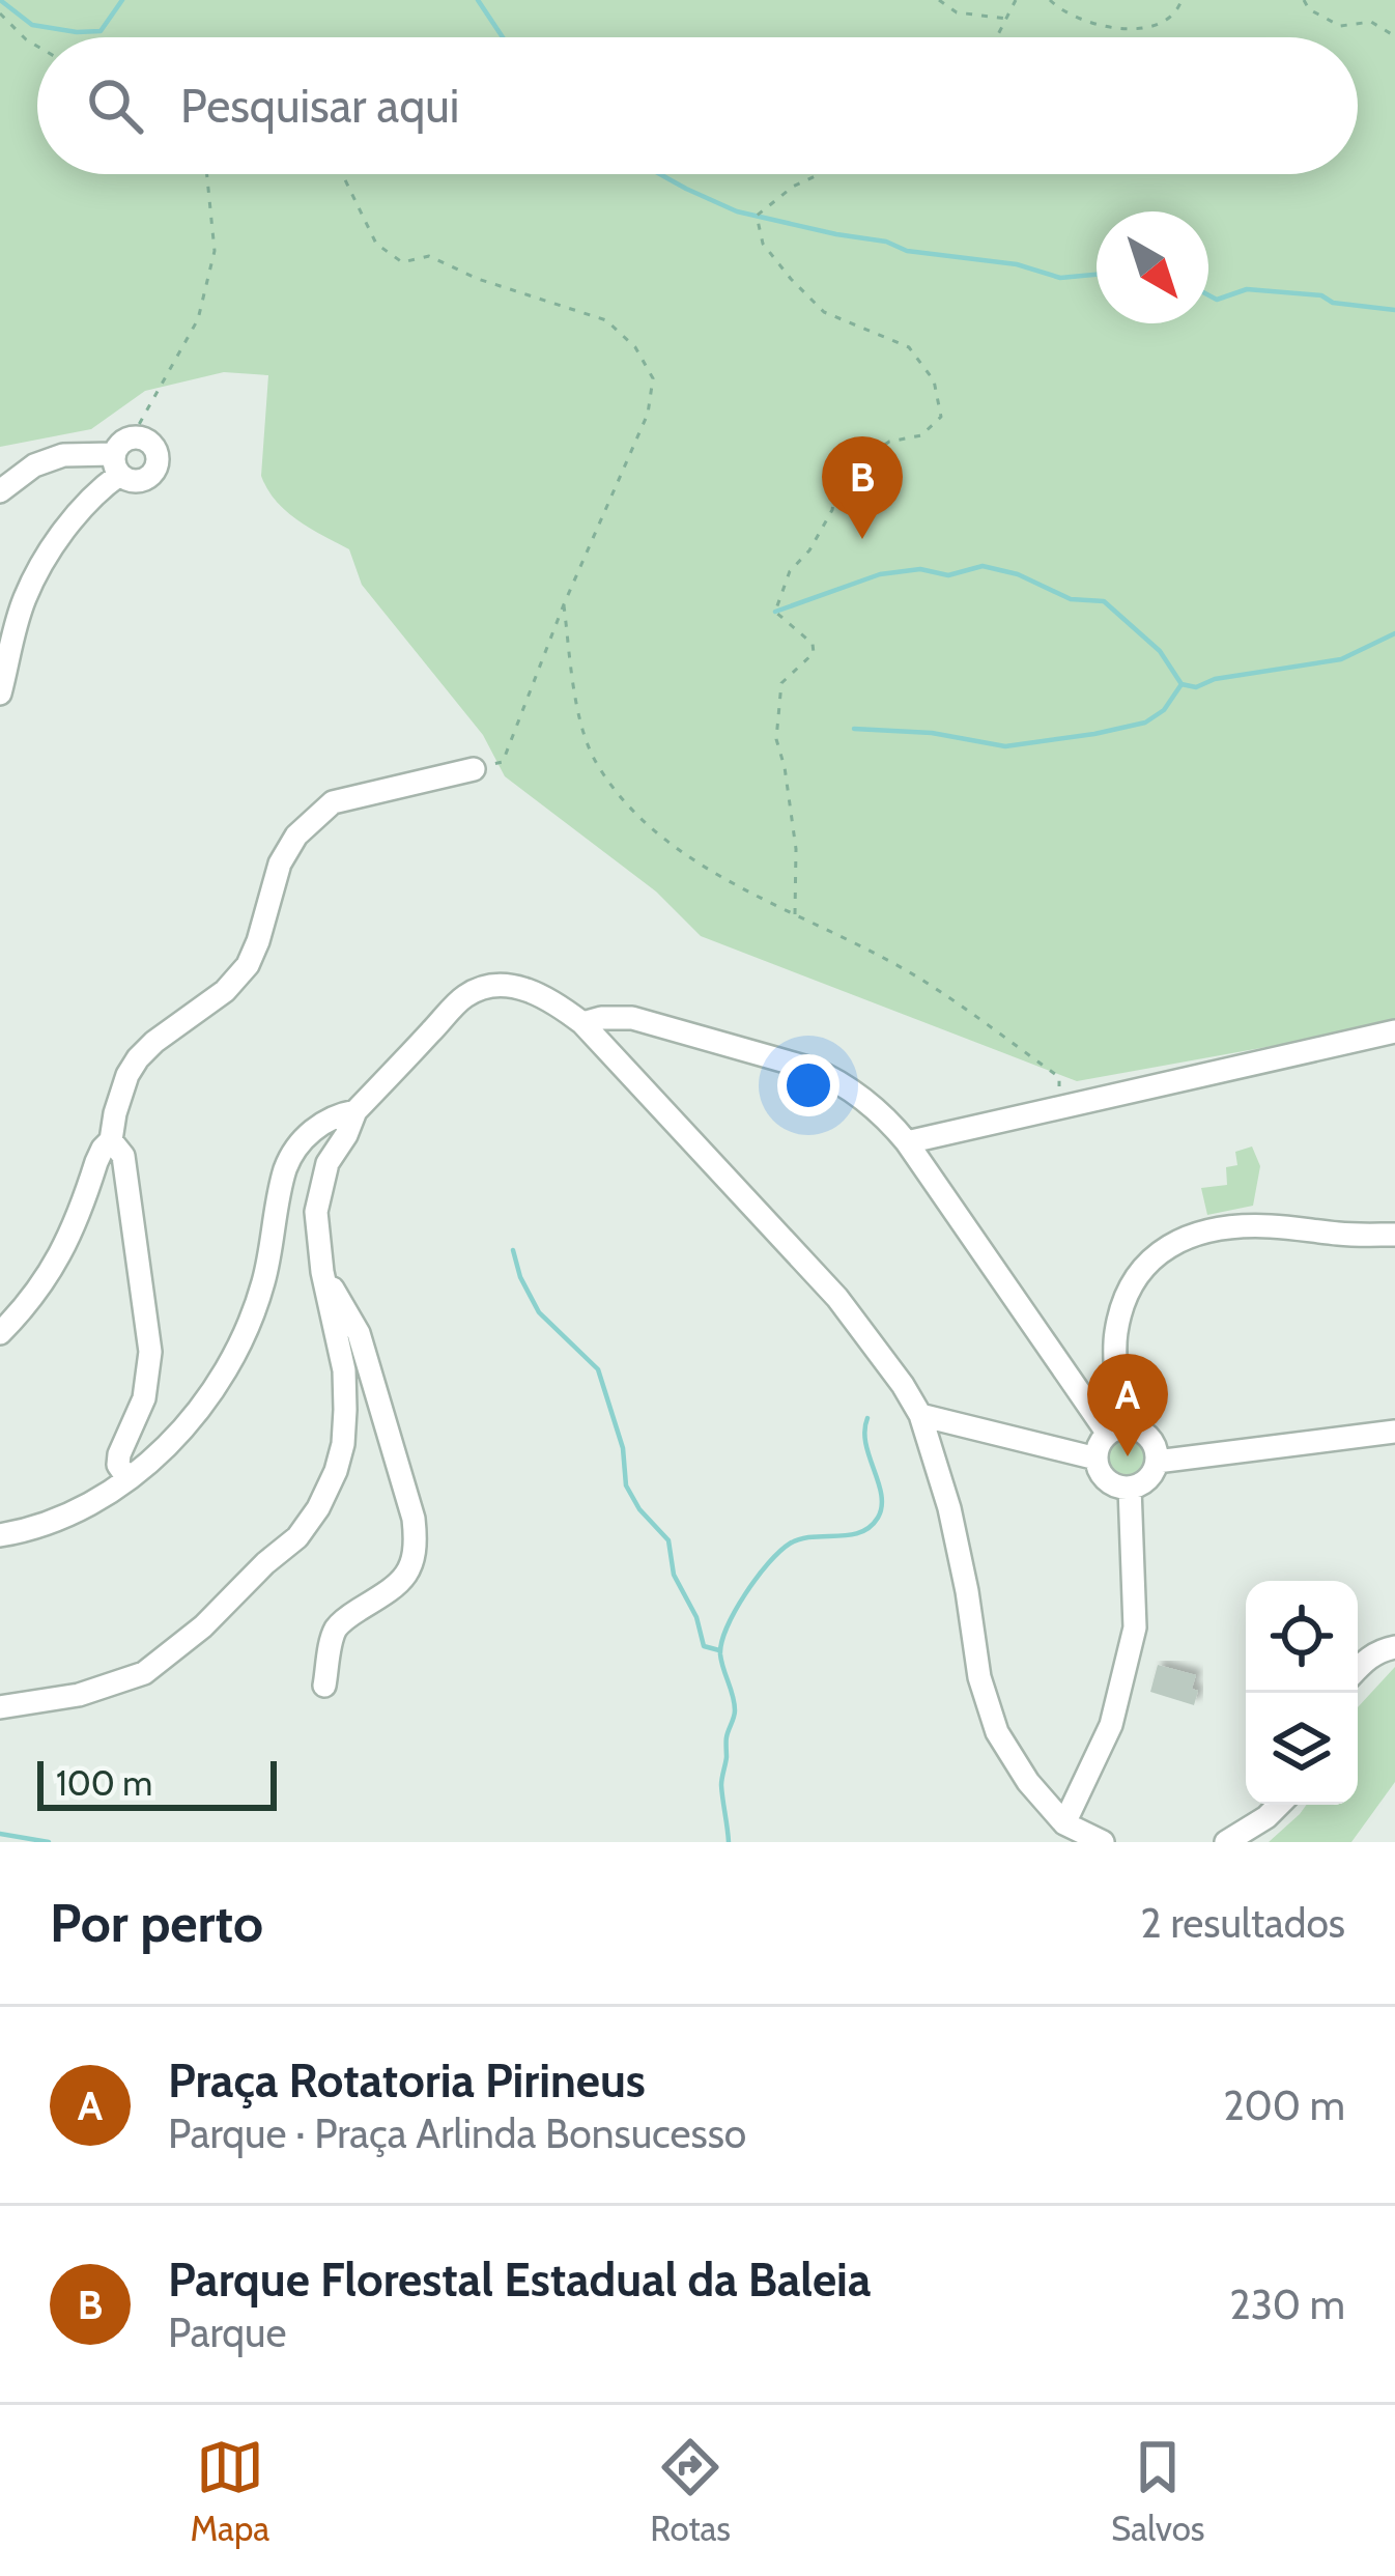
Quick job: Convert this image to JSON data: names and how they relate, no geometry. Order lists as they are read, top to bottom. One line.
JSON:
{"scale_bar":"100 m","north":"bottom right","page":{"search":"Pesquisar aqui","pins":["B","A"],"scale":"100 m","heading":["Por perto","2 resultados"],"list":[{"mark":"A","name":"Praça Rotatoria Pirineus","note":"Parque · Praça Arlinda Bonsucesso","value":"200 m"},{"mark":"B","name":"Parque Florestal Estadual da Baleia","note":"Parque","value":"230 m"}],"nav":["Mapa","Rotas","Salvos"]}}
